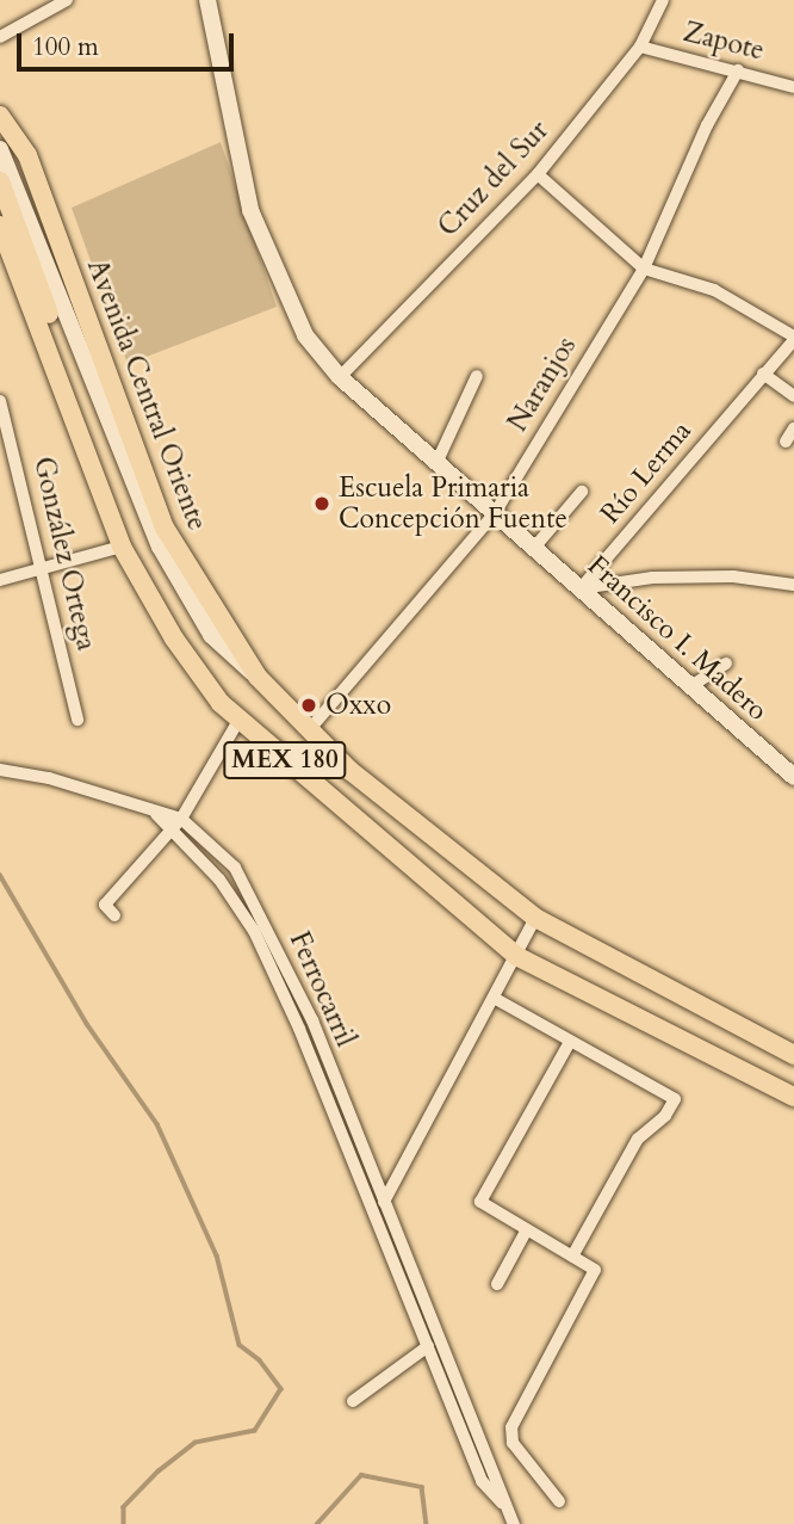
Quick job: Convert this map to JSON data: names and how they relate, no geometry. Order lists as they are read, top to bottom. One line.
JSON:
{"streets":{"main road":["Avenida Central Oriente","MEX 180"],"street":["Zapote","Cruz del Sur","Naranjos","Río Lerma","González Ortega","Francisco I. Madero","Ferrocarril"]},"crossings":[["Zapote","Cruz del Sur"],["Zapote","Naranjos"],["Cruz del Sur","Francisco I. Madero"],["Naranjos","Avenida Central Oriente"],["Naranjos","Francisco I. Madero"],["Río Lerma","Francisco I. Madero"]],"places":["Escuela Primaria Concepción Fuente","Oxxo"],"scale_bar":"100 m"}
